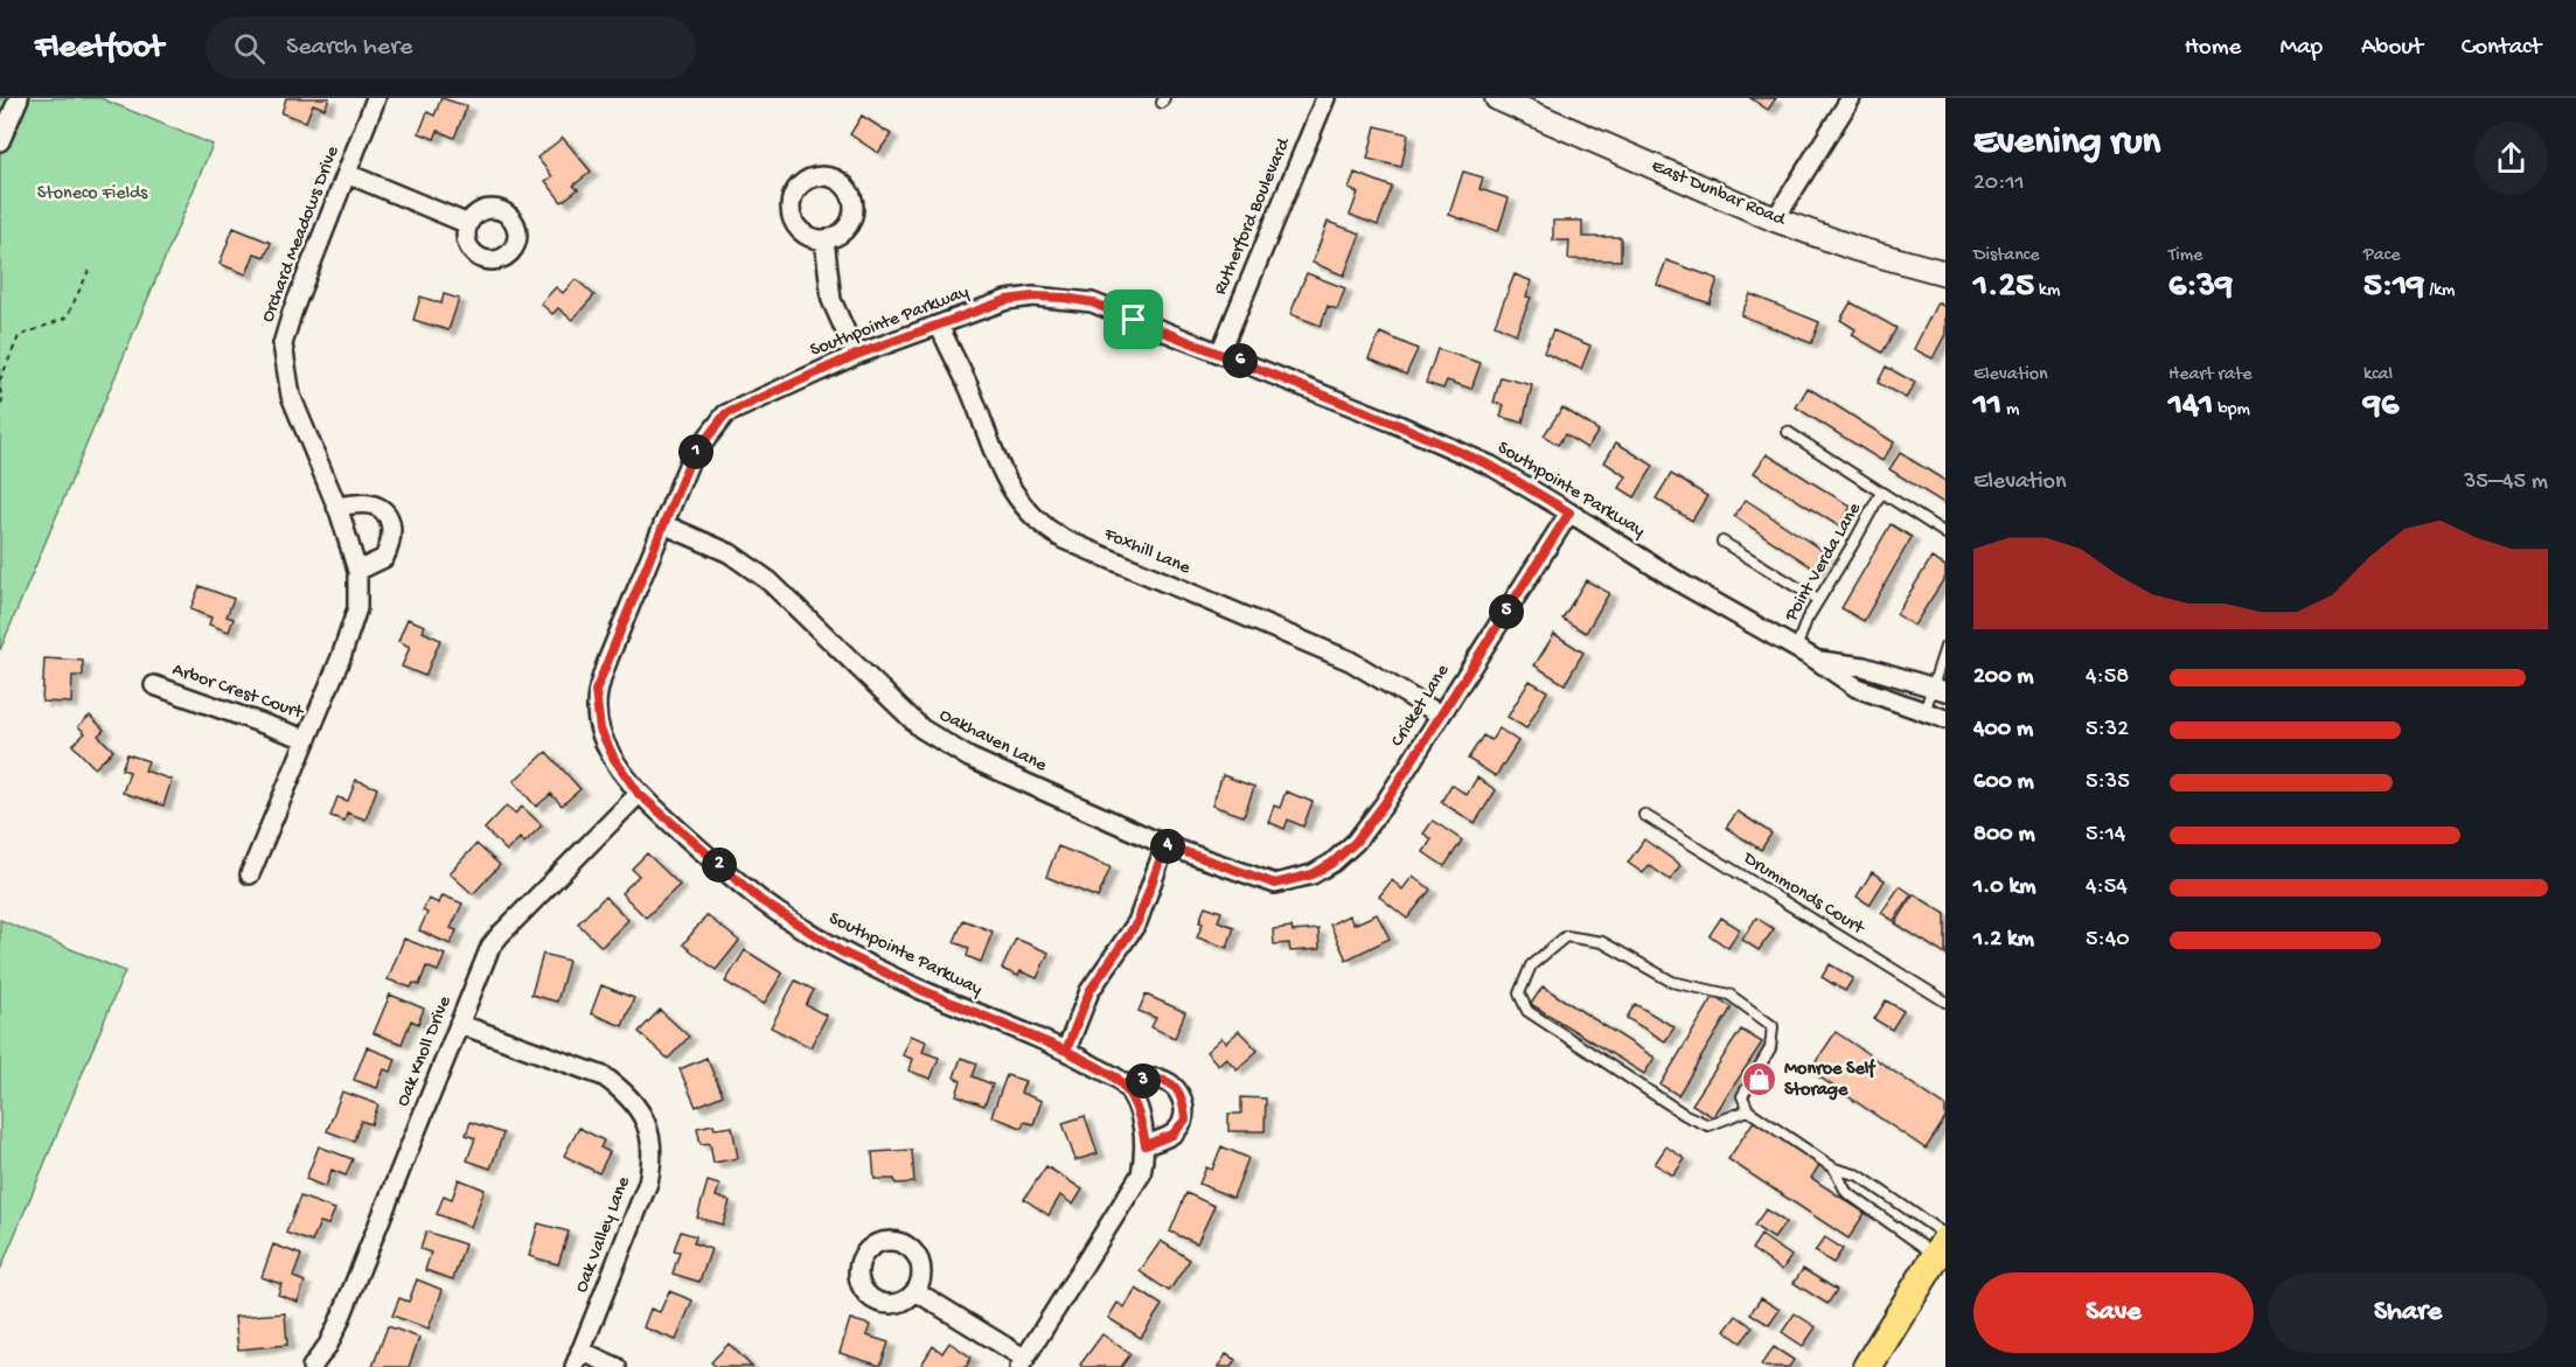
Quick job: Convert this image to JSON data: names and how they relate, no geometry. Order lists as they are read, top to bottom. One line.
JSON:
{"streets":{"street":["East Dunbar Road","Rutherford Boulevard","Orchard Meadows Drive","Southpointe Parkway","Foxhill Lane","Arbor Crest Court","Cricket Lane","Oakhaven Lane","Oak Knoll Drive","Oak Valley Lane"],"lane":["Point Verda Lane","Drummonds Court"]},"crossings":[["Rutherford Boulevard","Southpointe Parkway"],["Orchard Meadows Drive","Arbor Crest Court"],["Southpointe Parkway","Foxhill Lane"],["Southpointe Parkway","Point Verda Lane"],["Southpointe Parkway","Cricket Lane"],["Southpointe Parkway","Oakhaven Lane"],["Southpointe Parkway","Oak Knoll Drive"],["Foxhill Lane","Cricket Lane"],["Cricket Lane","Oakhaven Lane"],["Oak Knoll Drive","Oak Valley Lane"]],"parks":["Stoneco Fields"],"places":{"shop":["Monroe Self Storage"]},"page":{"header":"Fleetfoot","search":"Search here","nav":["Home","Map","About","Contact"],"heading":["Evening run","20:11"],"stats":[["Distance","1.25 km"],["Time","6:39"],["Pace","5:19 /km"],["Elevation","11 m"],["Heart rate","141 bpm"],["kcal","96"]],"pins":["6","1","5","4","2","3"],"chart":["Elevation","35–45 m"],"list":[{"name":"200 m","note":"4:58"},{"name":"400 m","note":"5:32"},{"name":"600 m","note":"5:35"},{"name":"800 m","note":"5:14"},{"name":"1.0 km","note":"4:54"},{"name":"1.2 km","note":"5:40"}],"buttons":["Save","Share"]}}
